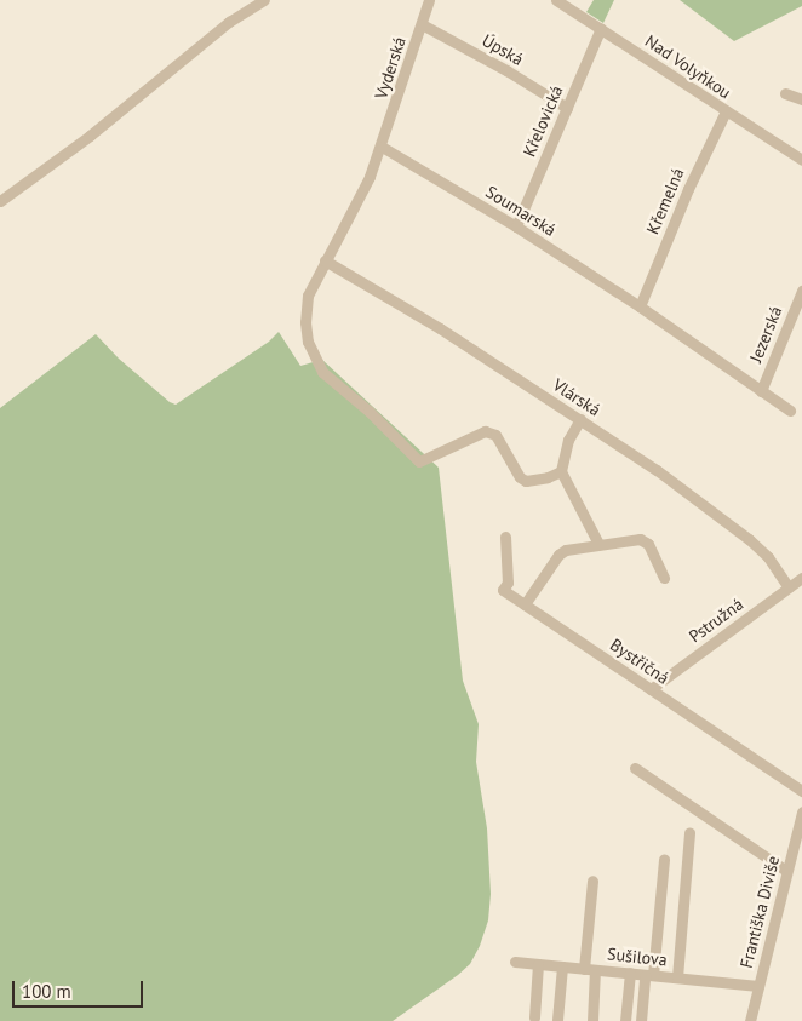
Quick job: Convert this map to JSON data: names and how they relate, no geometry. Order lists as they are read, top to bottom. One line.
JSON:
{"streets":{"street":["Úpská","Nad Volyňkou","Vyderská","Křelovická","Křemelná","Soumarská","Jezerská","Vlárská","Pstružná","Bystřičná","Františka Diviše","Sušilova"]},"crossings":[["Úpská","Vyderská"],["Úpská","Křelovická"],["Nad Volyňkou","Křelovická"],["Nad Volyňkou","Křemelná"],["Vyderská","Soumarská"],["Vyderská","Vlárská"],["Křelovická","Soumarská"],["Křemelná","Soumarská"],["Soumarská","Jezerská"],["Vlárská","Pstružná"],["Pstružná","Bystřičná"],["Františka Diviše","Sušilova"]],"scale_bar":"100 m"}
